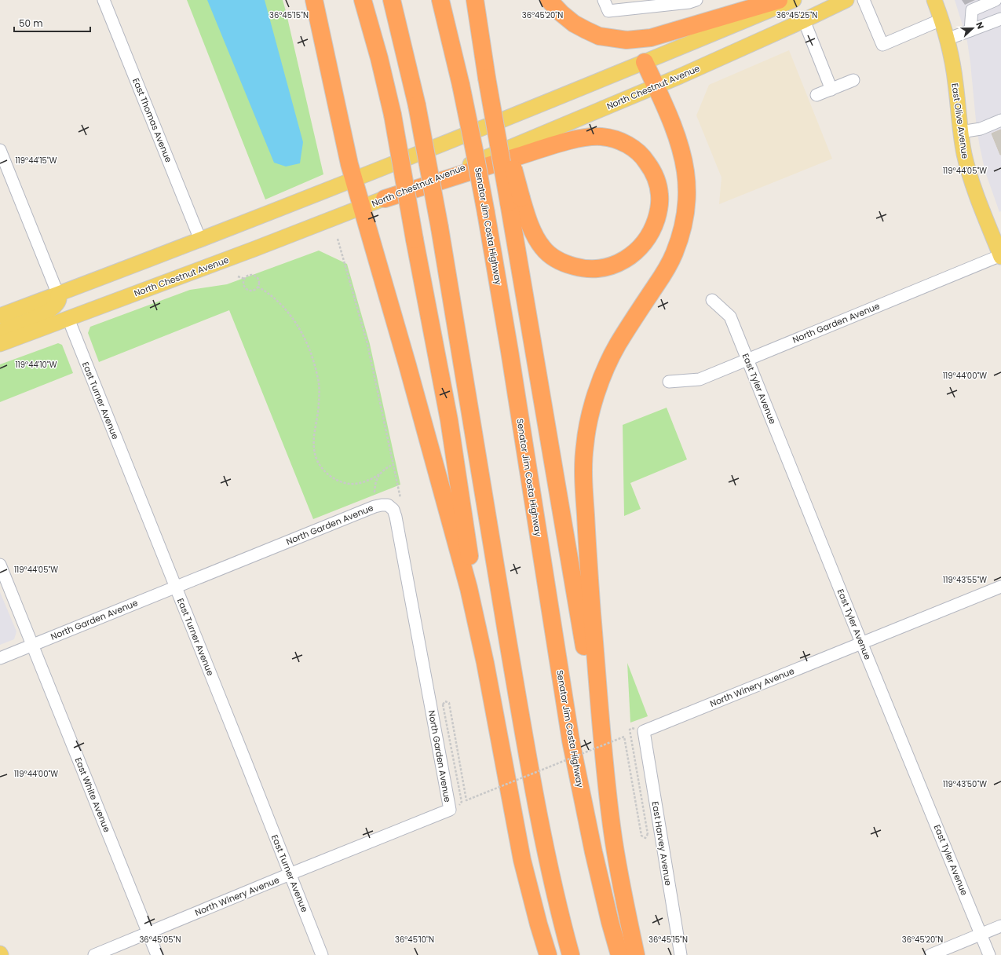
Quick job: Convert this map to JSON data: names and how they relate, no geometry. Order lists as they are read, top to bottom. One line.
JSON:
{"streets":{"highway":["Senator Jim Costa Highway"],"main road":["North Chestnut Avenue","East Olive Avenue"],"street":["East Thomas Avenue","North Garden Avenue","East Tyler Avenue","East Turner Avenue","North Winery Avenue","East White Avenue","East Harvey Avenue"]},"crossings":[["North Chestnut Avenue","East Turner Avenue"],["East Olive Avenue","North Garden Avenue"],["North Garden Avenue","East Tyler Avenue"],["North Garden Avenue","East Turner Avenue"],["North Garden Avenue","North Winery Avenue"],["North Garden Avenue","East White Avenue"],["East Tyler Avenue","North Winery Avenue"],["East Turner Avenue","North Winery Avenue"],["North Winery Avenue","East White Avenue"],["North Winery Avenue","East Harvey Avenue"]],"scale_bar":"50 m","north":"right","coordinates":["36°45'15\"N","36°45'20\"N","36°45'25\"N","119°44'15\"W","119°44'05\"W","119°44'10\"W","119°44'00\"W","119°43'55\"W","119°43'50\"W","36°45'05\"N","36°45'10\"N"]}
